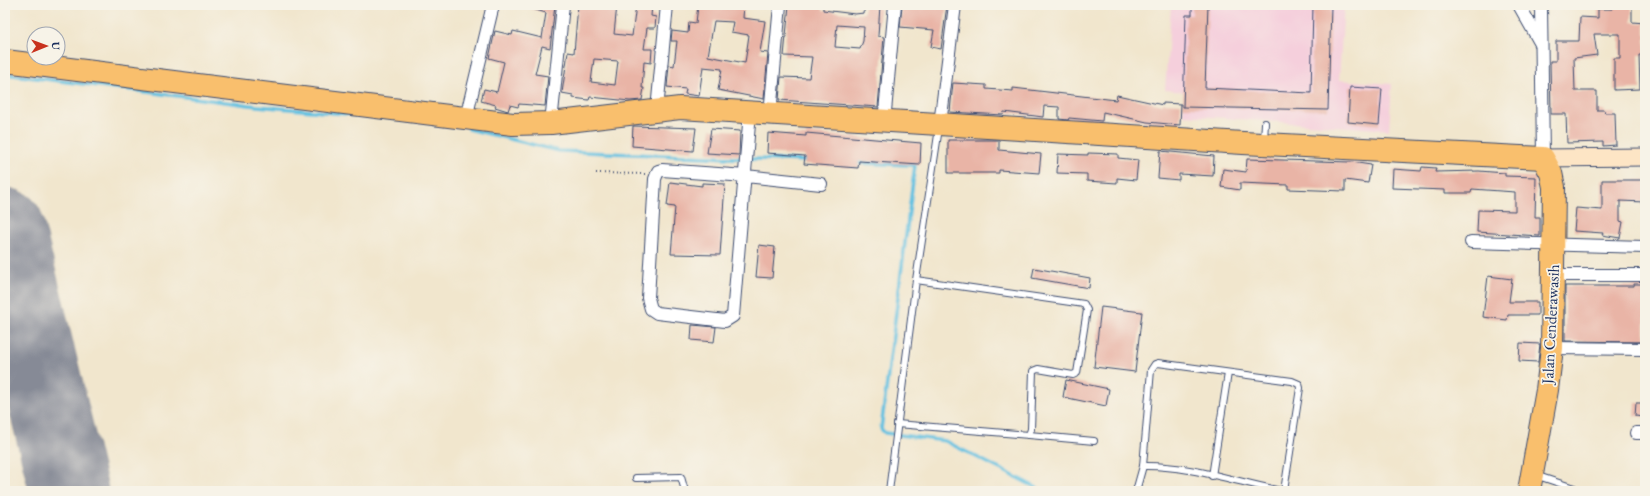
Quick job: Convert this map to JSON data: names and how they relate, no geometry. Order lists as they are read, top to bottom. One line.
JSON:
{"streets":{"highway":["Jalan Cenderawasih"]},"north":"right"}
